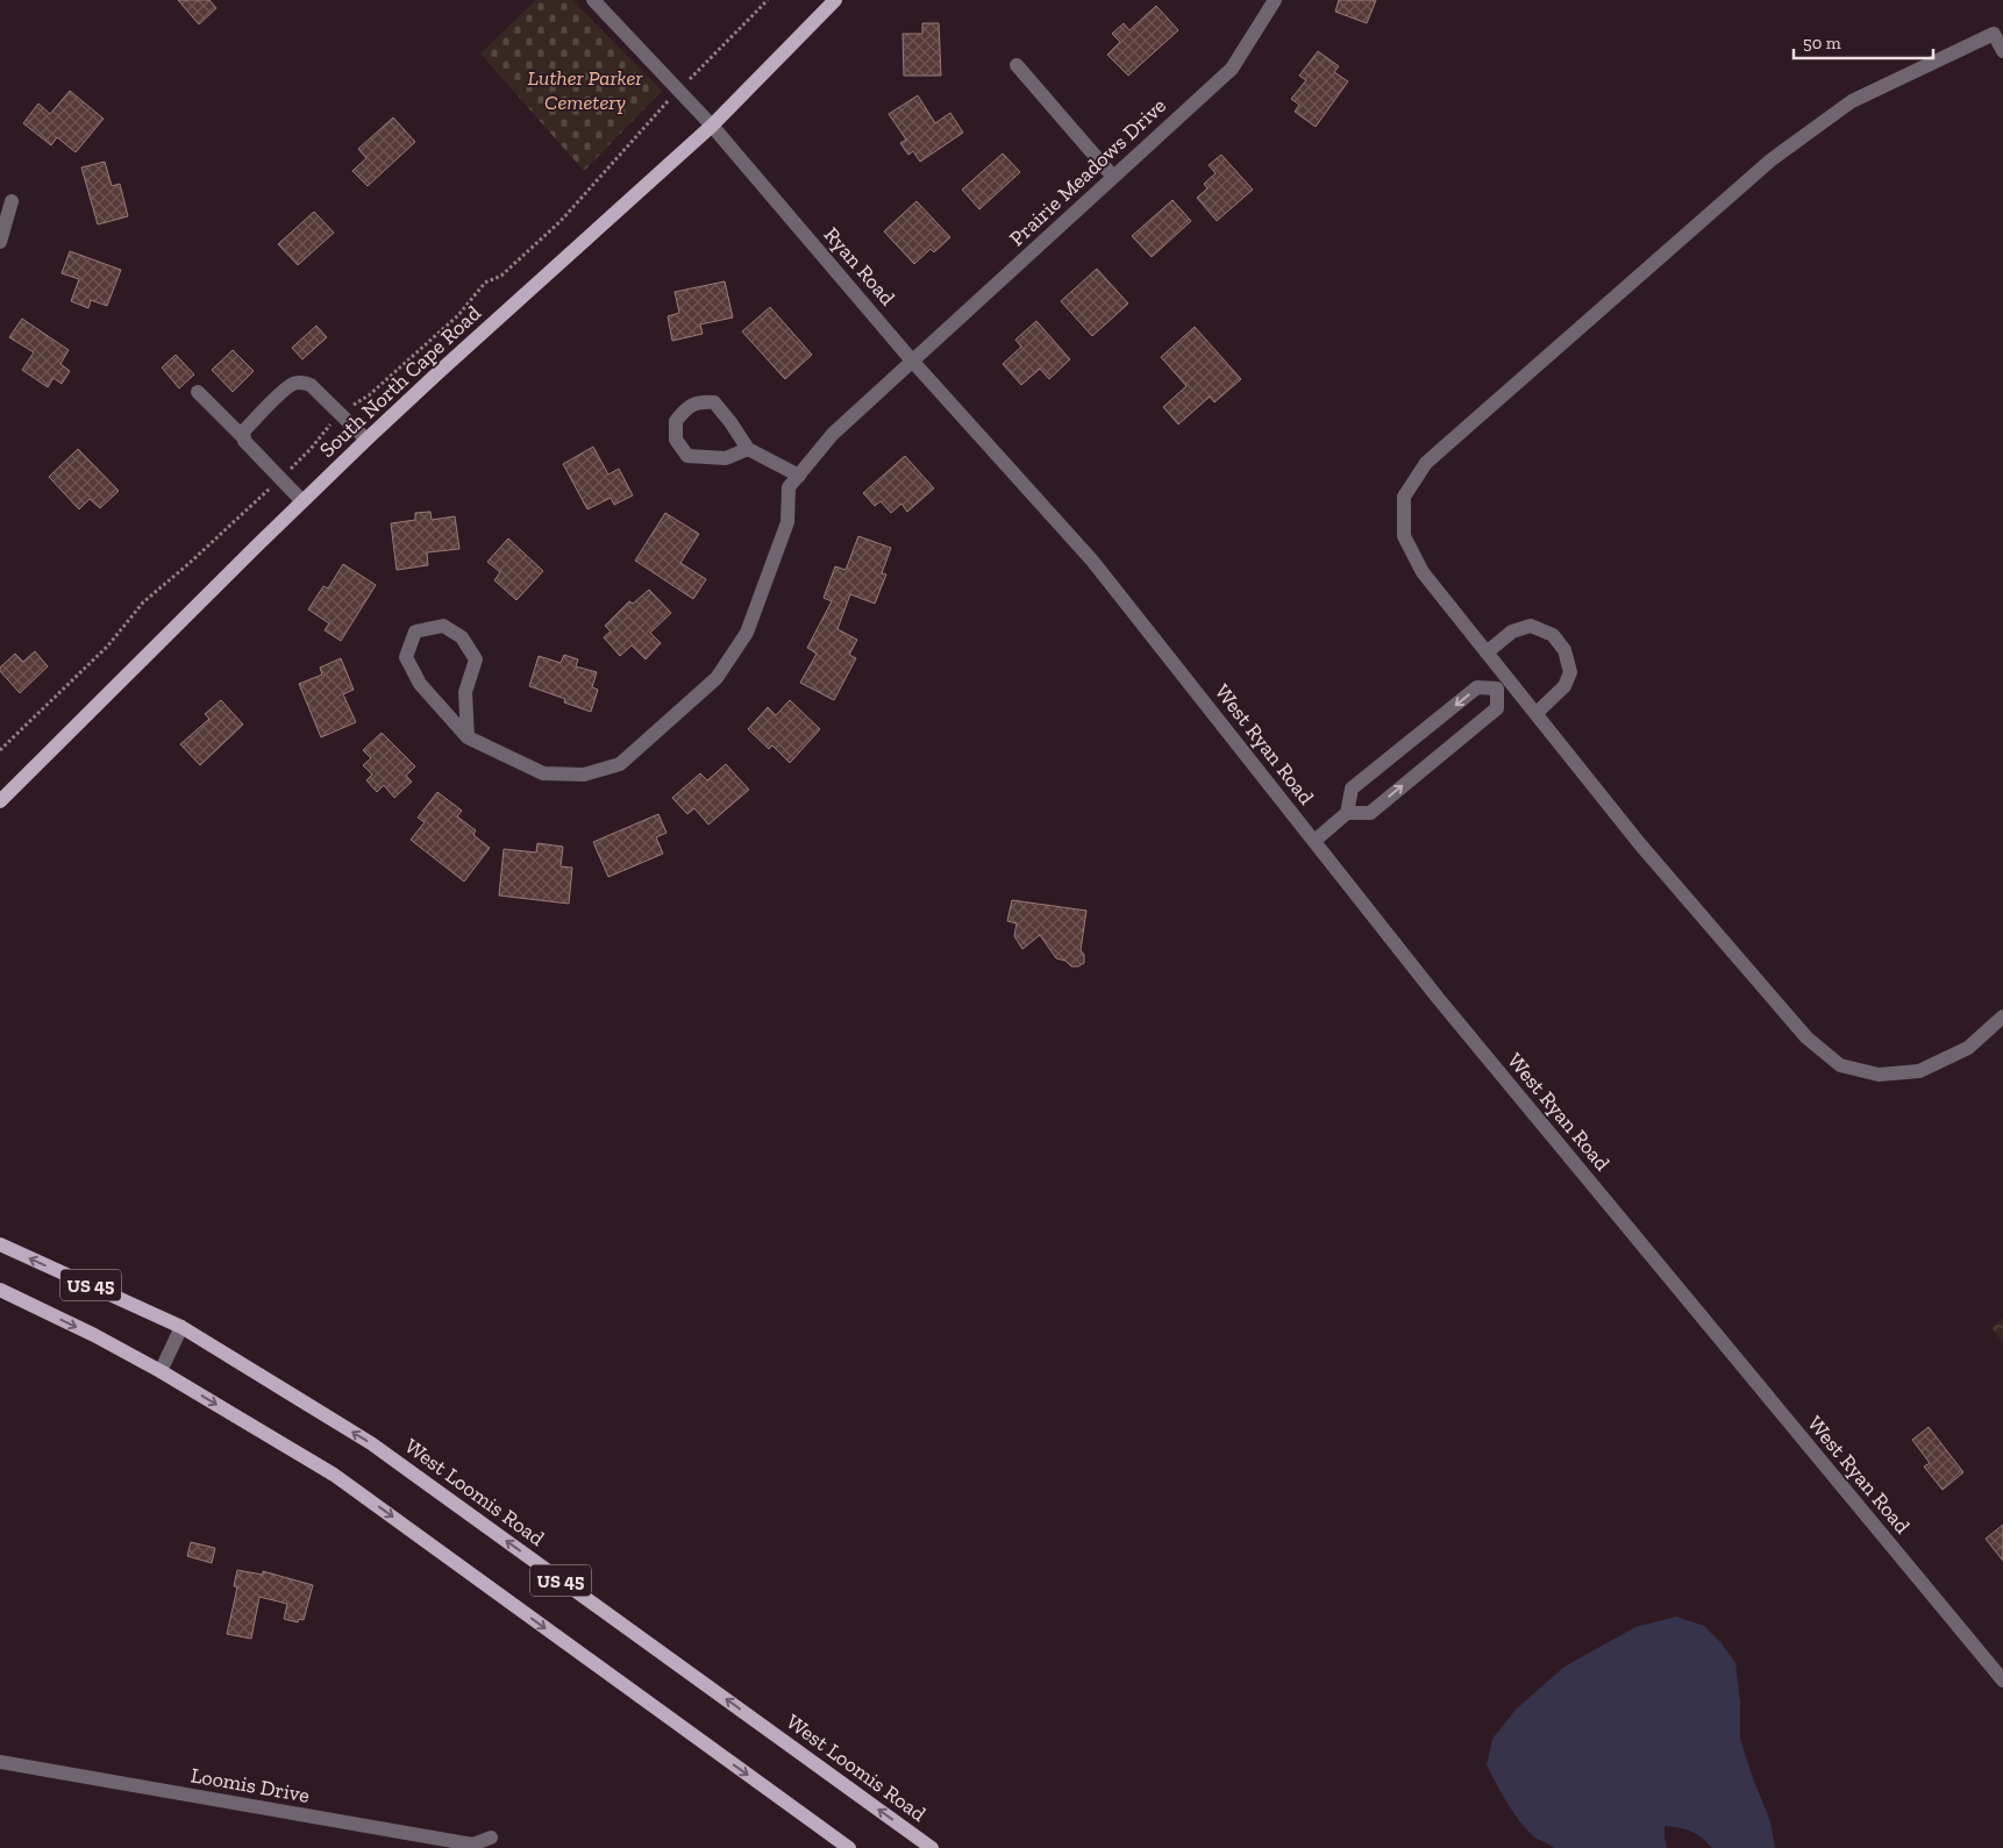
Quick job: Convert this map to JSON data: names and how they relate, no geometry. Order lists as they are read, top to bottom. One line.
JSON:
{"streets":{"main road":["South North Cape Road","US 45","West Loomis Road"],"street":["Prairie Meadows Drive","Ryan Road","West Ryan Road","Loomis Drive"]},"crossings":[["Prairie Meadows Drive","Ryan Road"],["Ryan Road","South North Cape Road"],["Ryan Road","West Ryan Road"],["US 45","West Loomis Road"]],"parks":["Luther Parker Cemetery"],"scale_bar":"50 m"}
